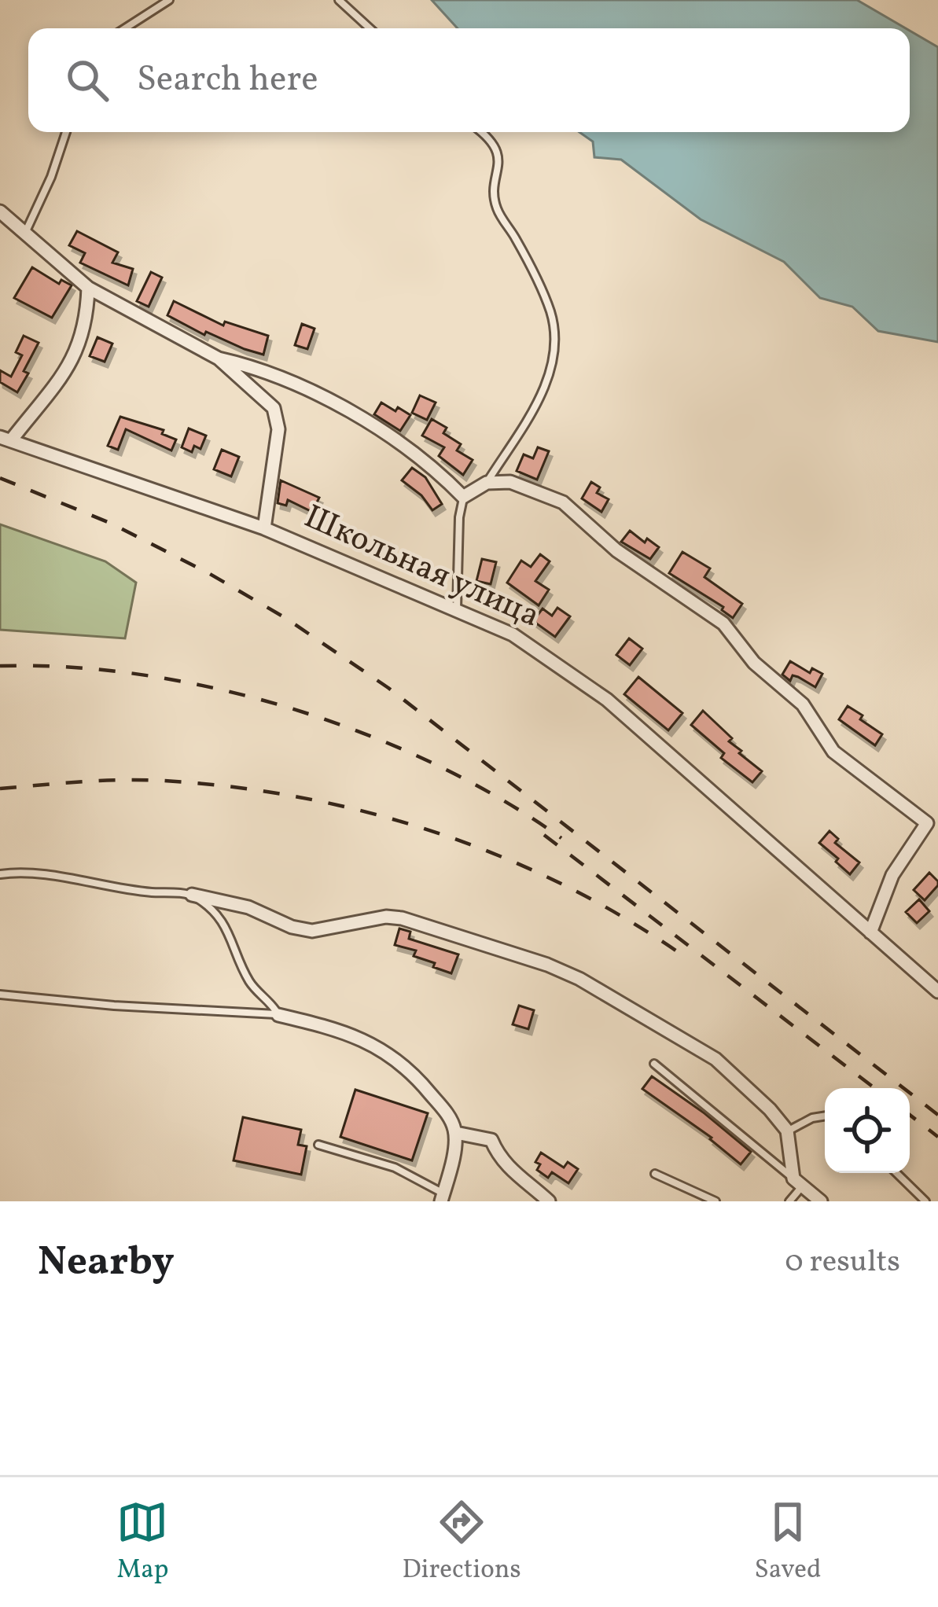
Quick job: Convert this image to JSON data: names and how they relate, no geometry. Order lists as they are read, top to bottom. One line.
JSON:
{"streets":{"street":["Школьная улица"]},"page":{"search":"Search here","heading":["Nearby","0 results"],"nav":["Map","Directions","Saved"]}}
